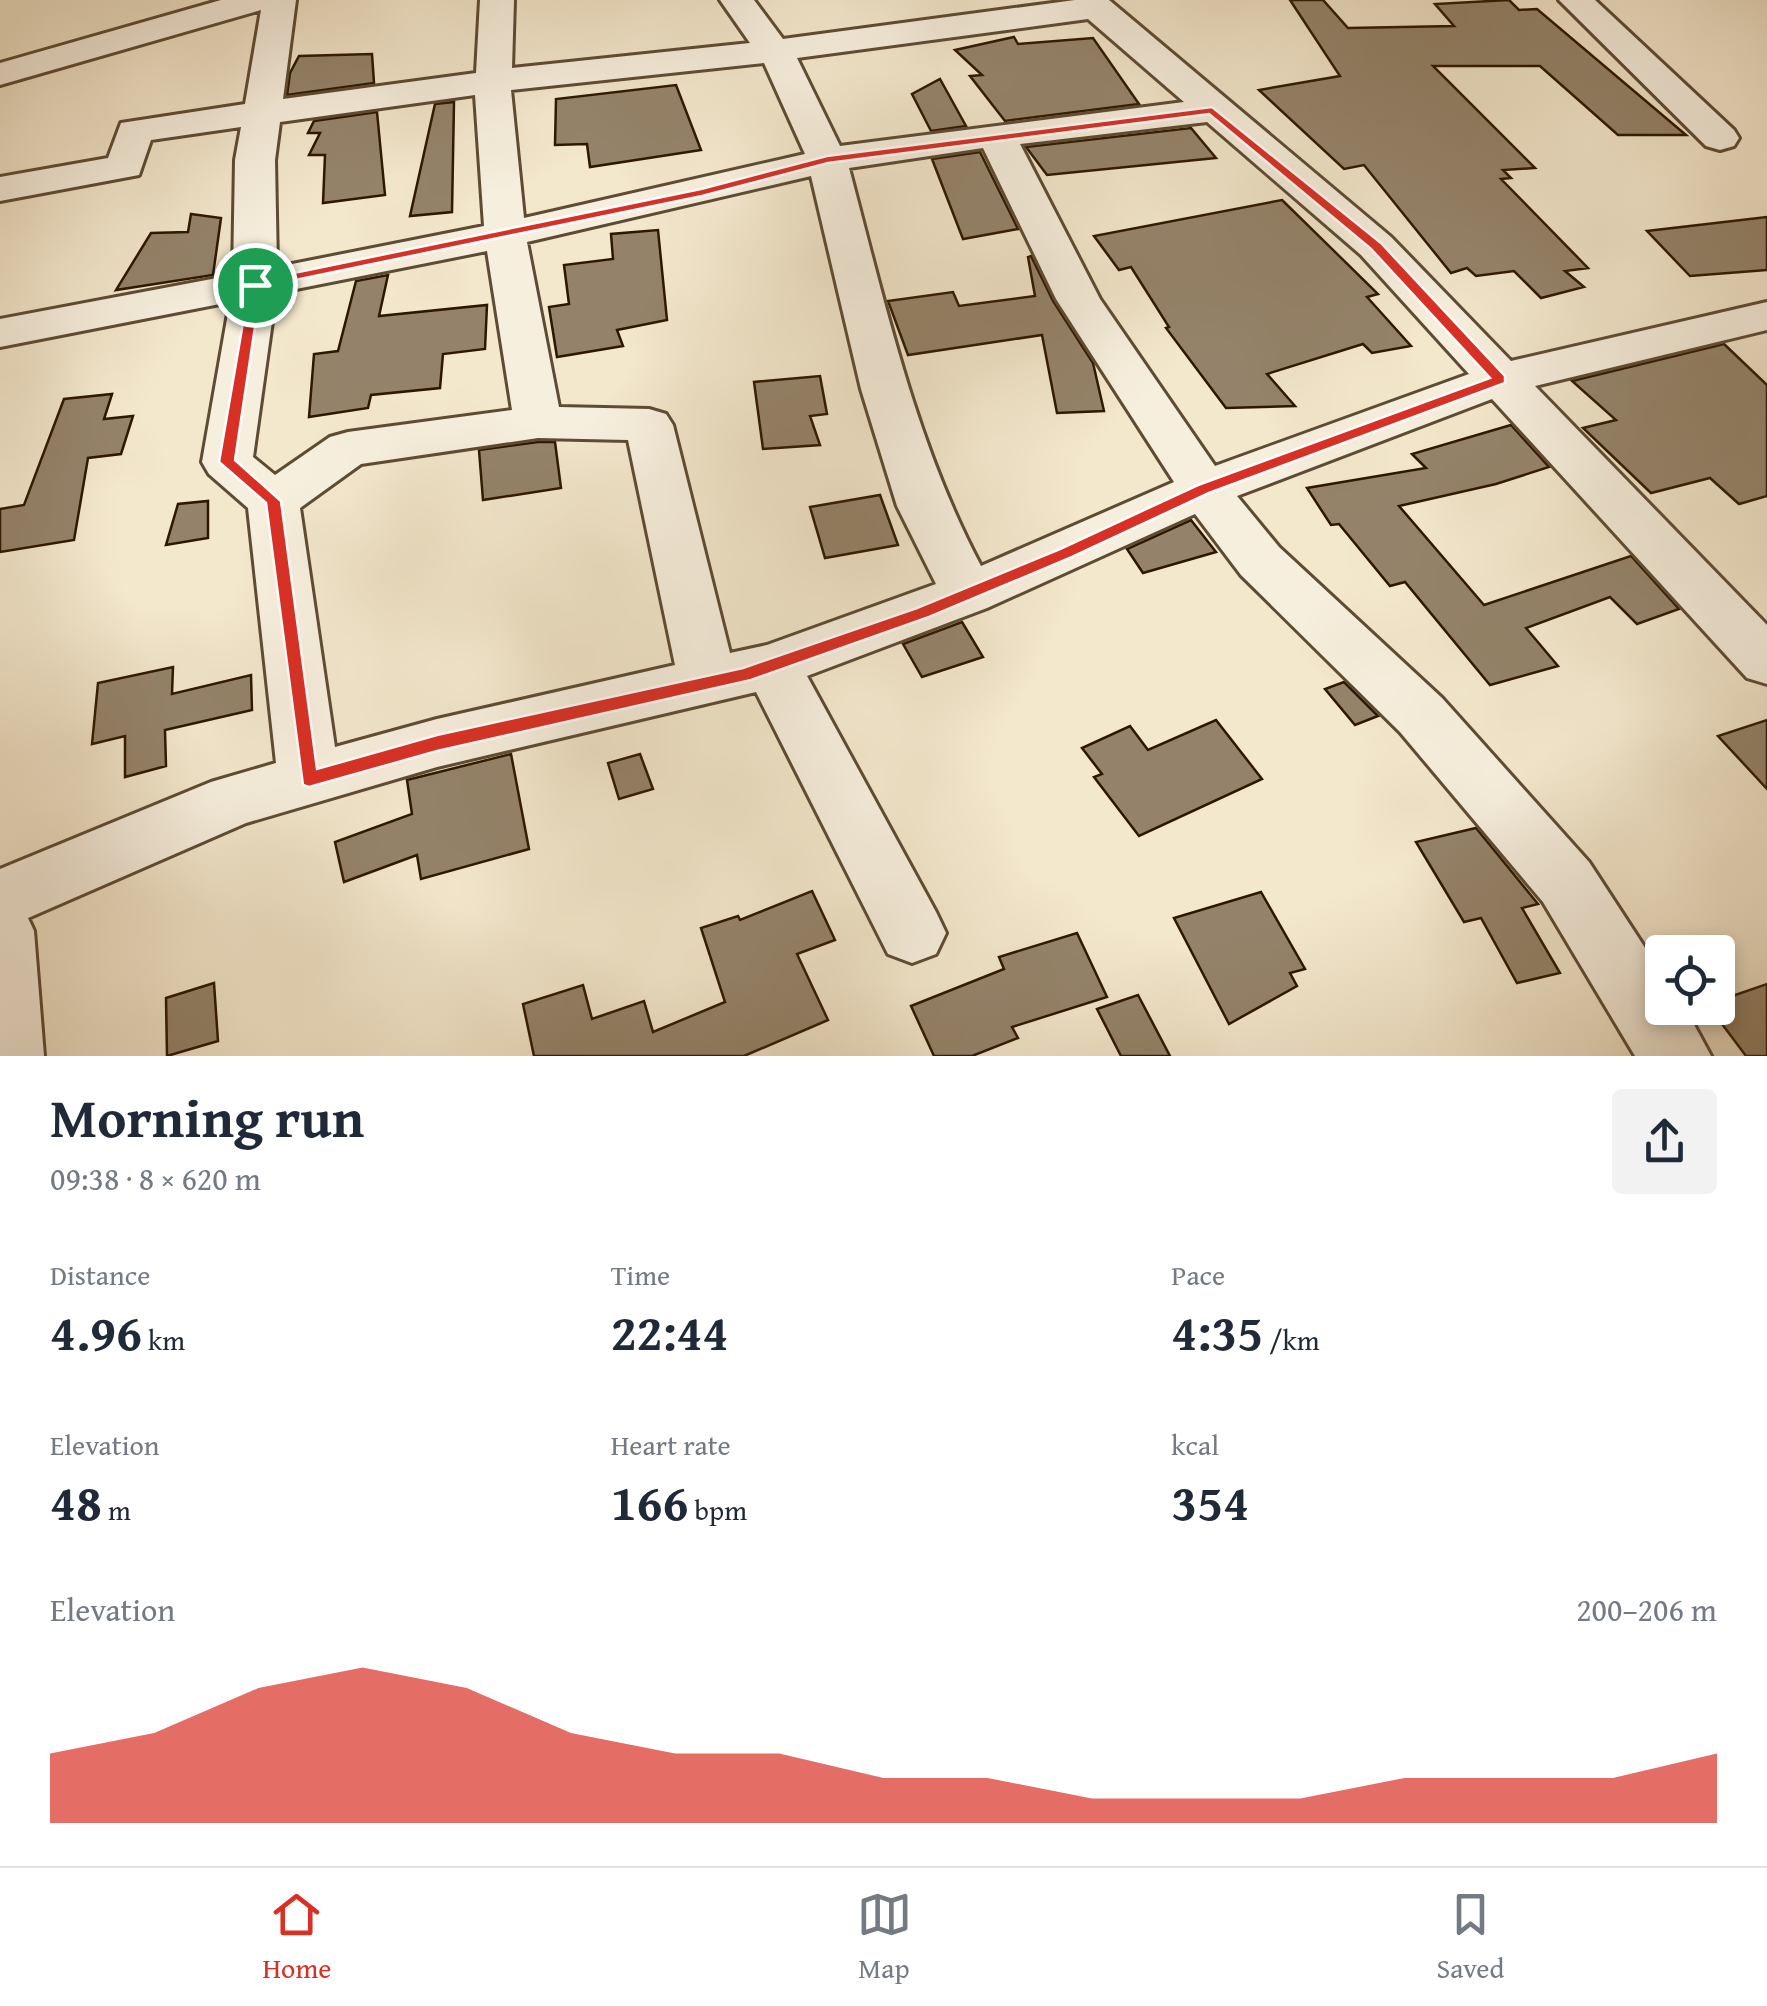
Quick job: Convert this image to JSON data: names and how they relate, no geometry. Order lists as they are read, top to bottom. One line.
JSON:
{"page":{"heading":["Morning run","09:38 · 8 × 620 m"],"stats":[["Distance","4.96 km"],["Time","22:44"],["Pace","4:35 /km"],["Elevation","48 m"],["Heart rate","166 bpm"],["kcal","354"]],"chart":["Elevation","200–206 m"],"tabs":["Home","Map","Saved"]}}
